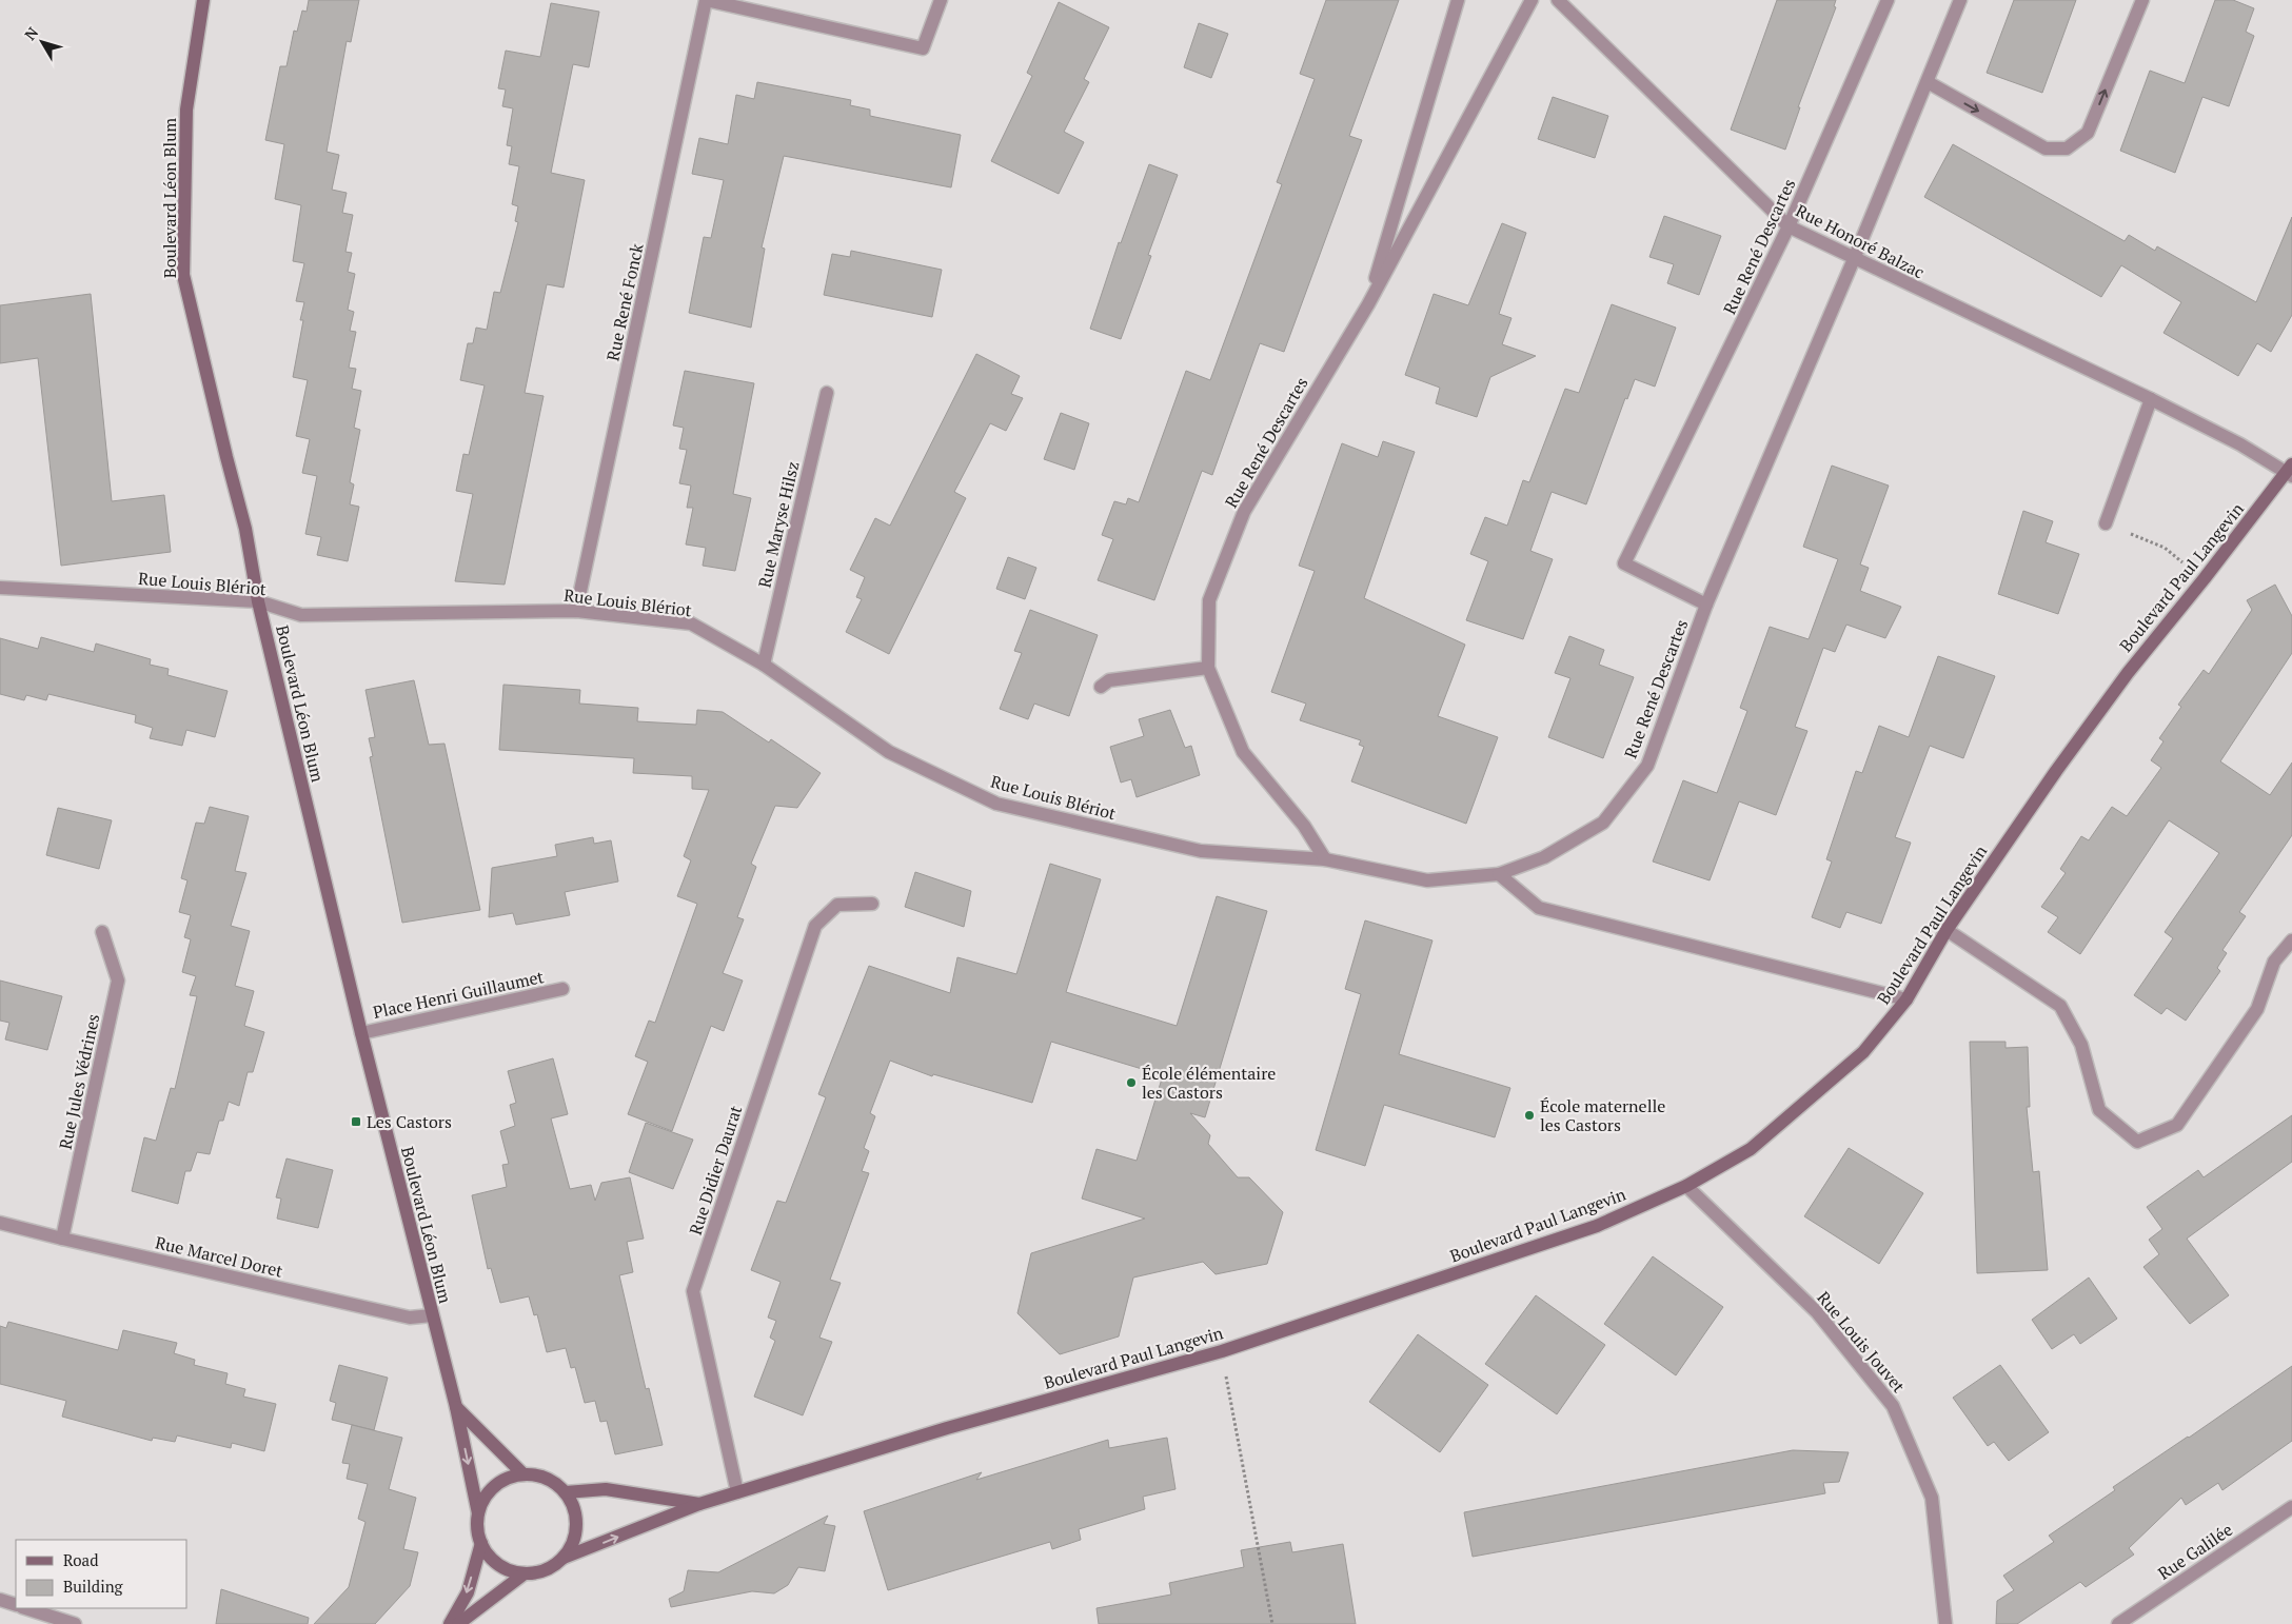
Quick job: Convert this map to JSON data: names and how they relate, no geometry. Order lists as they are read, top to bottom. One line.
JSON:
{"streets":{"street":["Boulevard Léon Blum","Rue Honoré Balzac","Rue René Descartes","Rue René Fonck","Rue Maryse Hilsz","Boulevard Paul Langevin","Rue Louis Blériot","Place Henri Guillaumet","Rue Jules Védrines","Rue Didier Daurat","Rue Marcel Doret","Rue Louis Jouvet","Rue Galilée"]},"crossings":[["Boulevard Léon Blum","Boulevard Paul Langevin"],["Boulevard Léon Blum","Rue Louis Blériot"],["Boulevard Léon Blum","Place Henri Guillaumet"],["Boulevard Léon Blum","Rue Marcel Doret"],["Rue Honoré Balzac","Rue René Descartes"],["Rue Honoré Balzac","Boulevard Paul Langevin"],["Rue René Descartes","Rue Louis Blériot"],["Rue René Fonck","Rue Louis Blériot"],["Rue Maryse Hilsz","Rue Louis Blériot"],["Boulevard Paul Langevin","Rue Didier Daurat"],["Boulevard Paul Langevin","Rue Louis Jouvet"],["Rue Jules Védrines","Rue Marcel Doret"]],"places":{"other":["École élémentaire les Castors","École maternelle les Castors"],"transit":["Les Castors"]},"legend":["Road","Building"],"north":"top left"}
